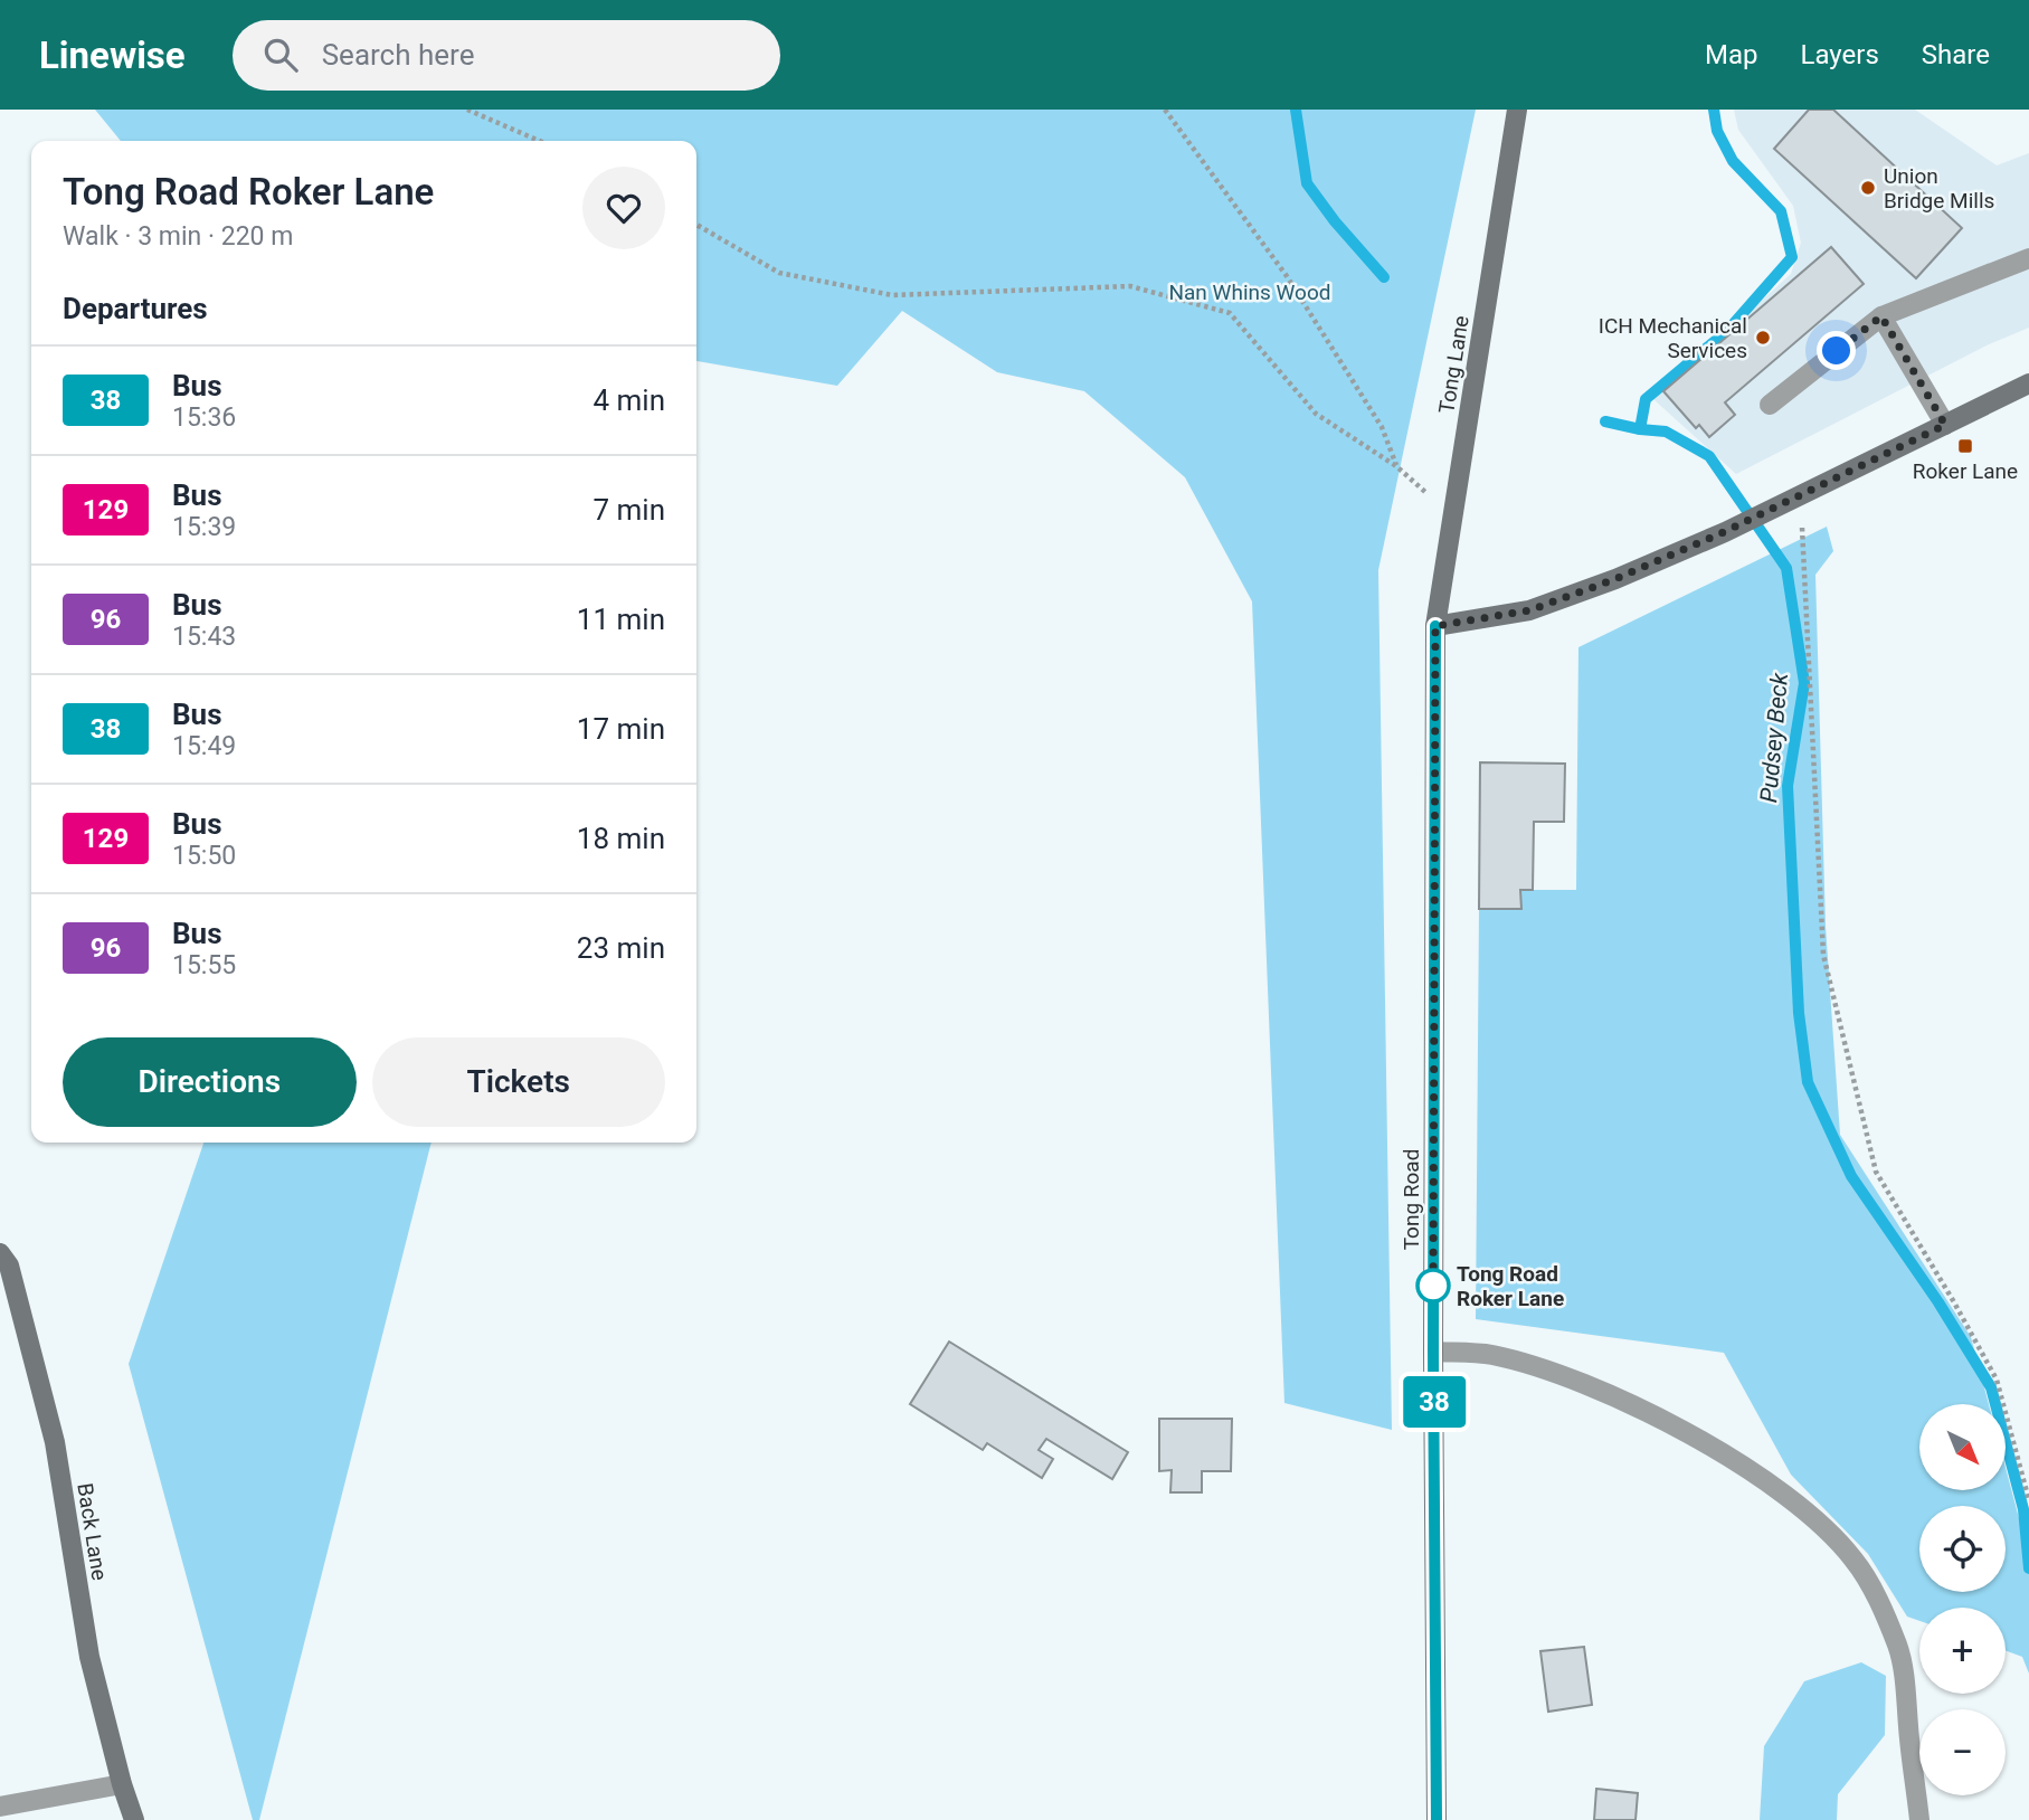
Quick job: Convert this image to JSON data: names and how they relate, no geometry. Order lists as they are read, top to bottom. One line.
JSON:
{"streets":{"street":["Tong Lane","Tong Road","Back Lane"]},"crossings":[["Tong Lane","Tong Road"]],"water":["Pudsey Beck"],"parks":["Nan Whins Wood"],"places":{"other":["Union Bridge Mills","ICH Mechanical Services","Tong Road Roker Lane"],"transit":["Roker Lane"]},"lines":["bus line 38"],"north":"bottom right","page":{"header":"Linewise","search":"Search here","nav":["Map","Layers","Share"],"on_map":"38","heading":[["Tong Road Roker Lane","Walk · 3 min · 220 m"],"Departures"],"list":[{"mark":"38","name":"Bus","note":"15:36","value":"4 min"},{"mark":"129","name":"Bus","note":"15:39","value":"7 min"},{"mark":"96","name":"Bus","note":"15:43","value":"11 min"},{"mark":"38","name":"Bus","note":"15:49","value":"17 min"},{"mark":"129","name":"Bus","note":"15:50","value":"18 min"},{"mark":"96","name":"Bus","note":"15:55","value":"23 min"}],"buttons":["Directions","Tickets"],"map_buttons":["+","−"]}}
